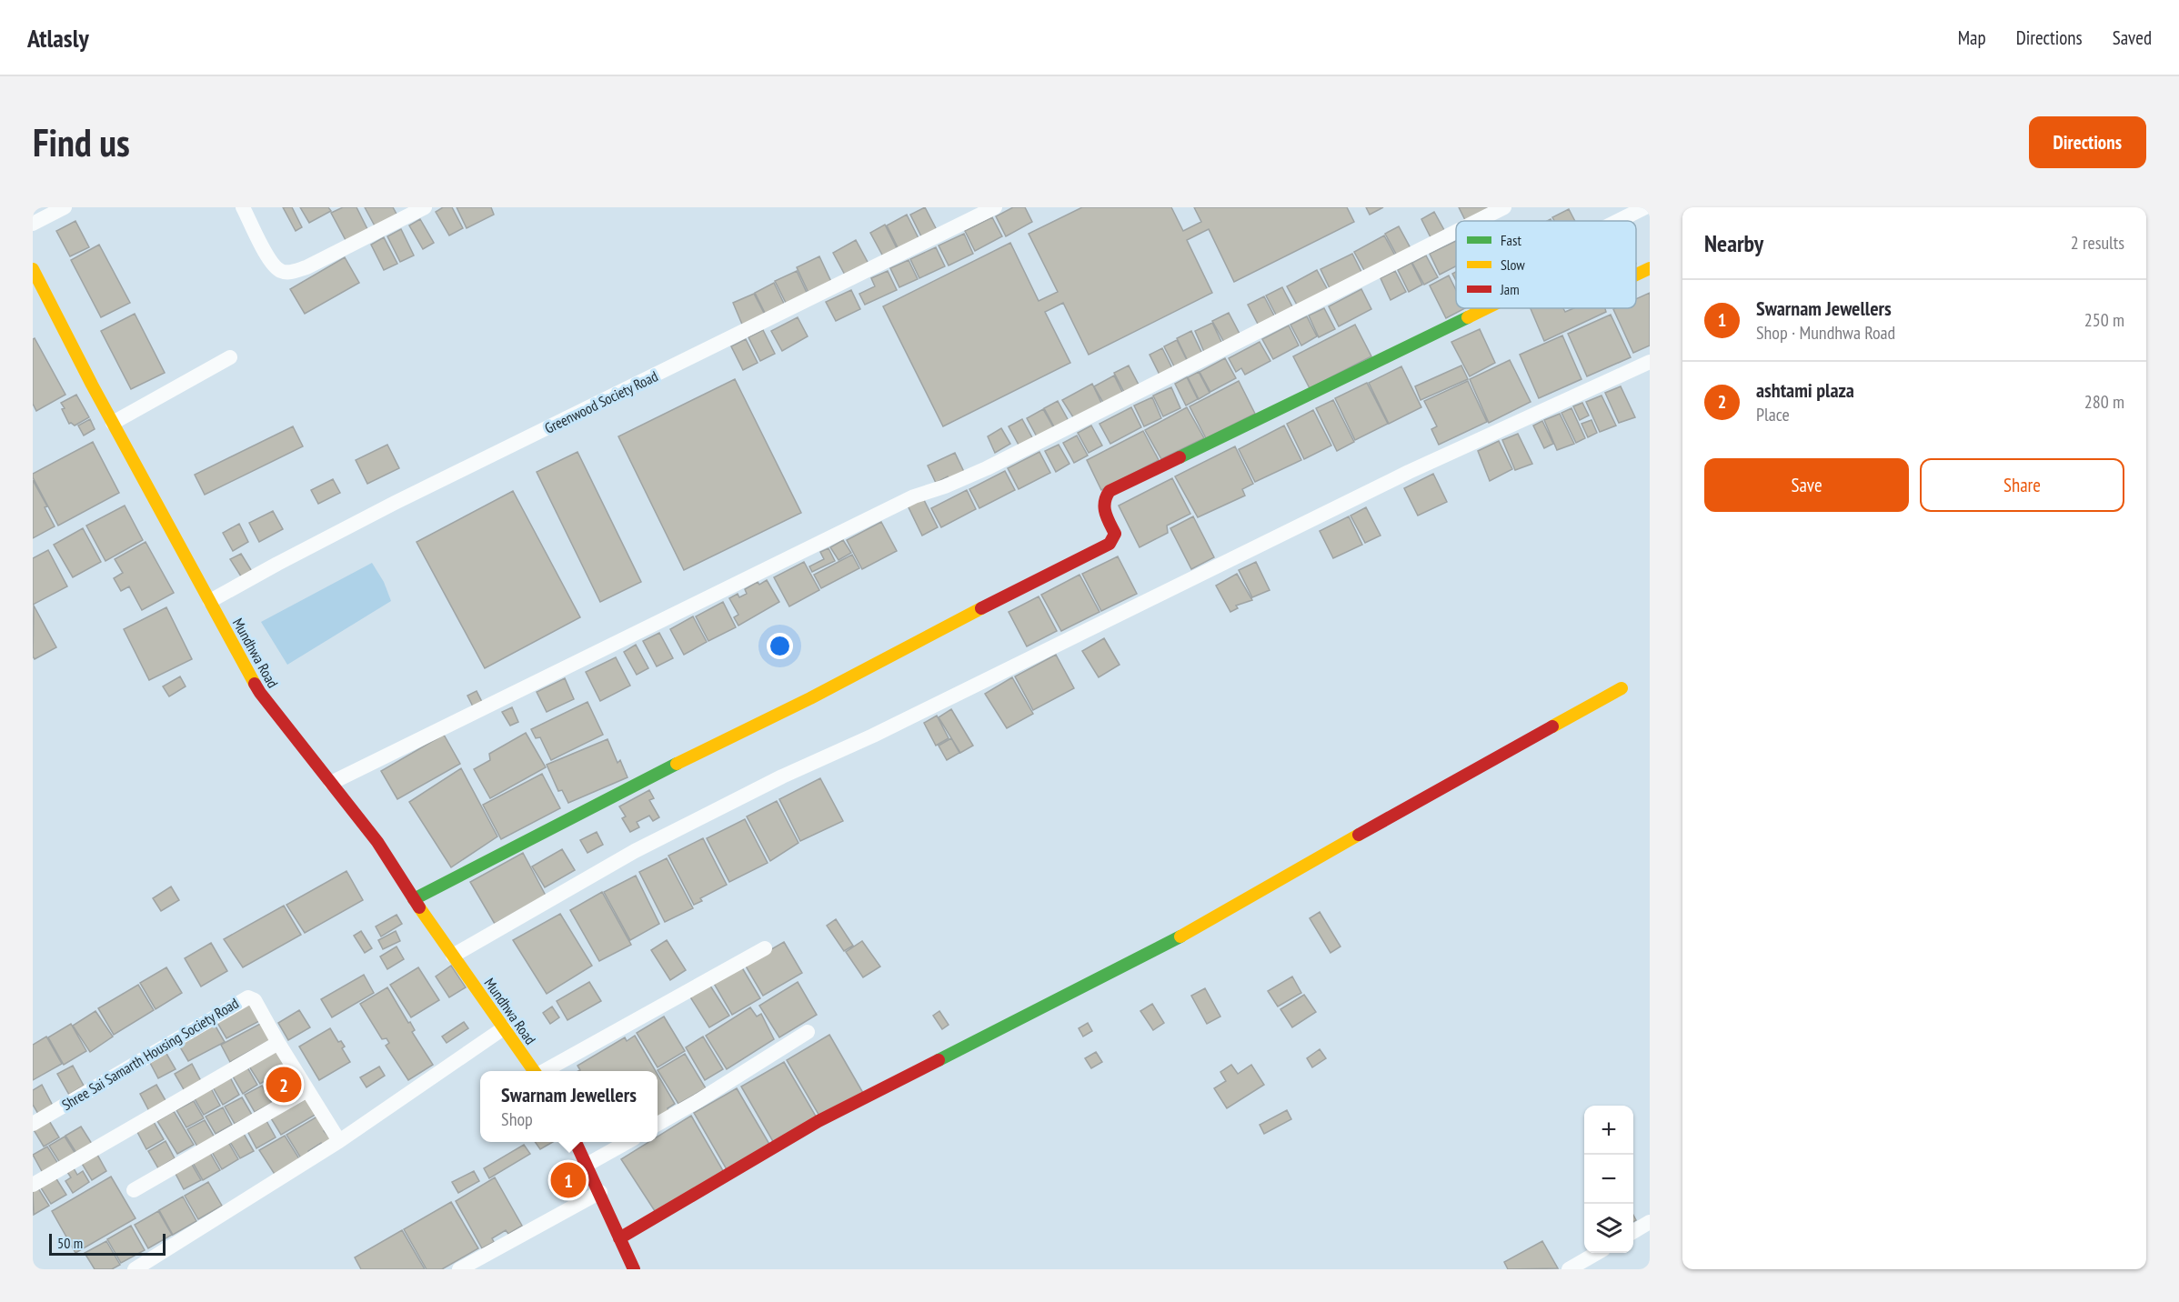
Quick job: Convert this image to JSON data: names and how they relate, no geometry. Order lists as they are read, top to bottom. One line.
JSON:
{"streets":{"street":["Greenwood Society Road","Mundhwa Road","Shree Sai Samarth Housing Society Road"]},"crossings":[["Greenwood Society Road","Mundhwa Road"]],"legend":["Fast","Slow","Jam"],"scale_bar":"50 m","page":{"header":"Atlasly","nav":["Map","Directions","Saved"],"buttons":["Directions",["Save","Share"]],"title":"Find us","heading":["Nearby","2 results"],"list":[{"mark":"1","name":"Swarnam Jewellers","note":"Shop · Mundhwa Road","value":"250 m"},{"mark":"2","name":"ashtami plaza","note":"Place","value":"280 m"}],"pins":["2","1"],"popup":["Swarnam Jewellers","Shop"],"map_buttons":["+","−"],"scale":"50 m"}}
